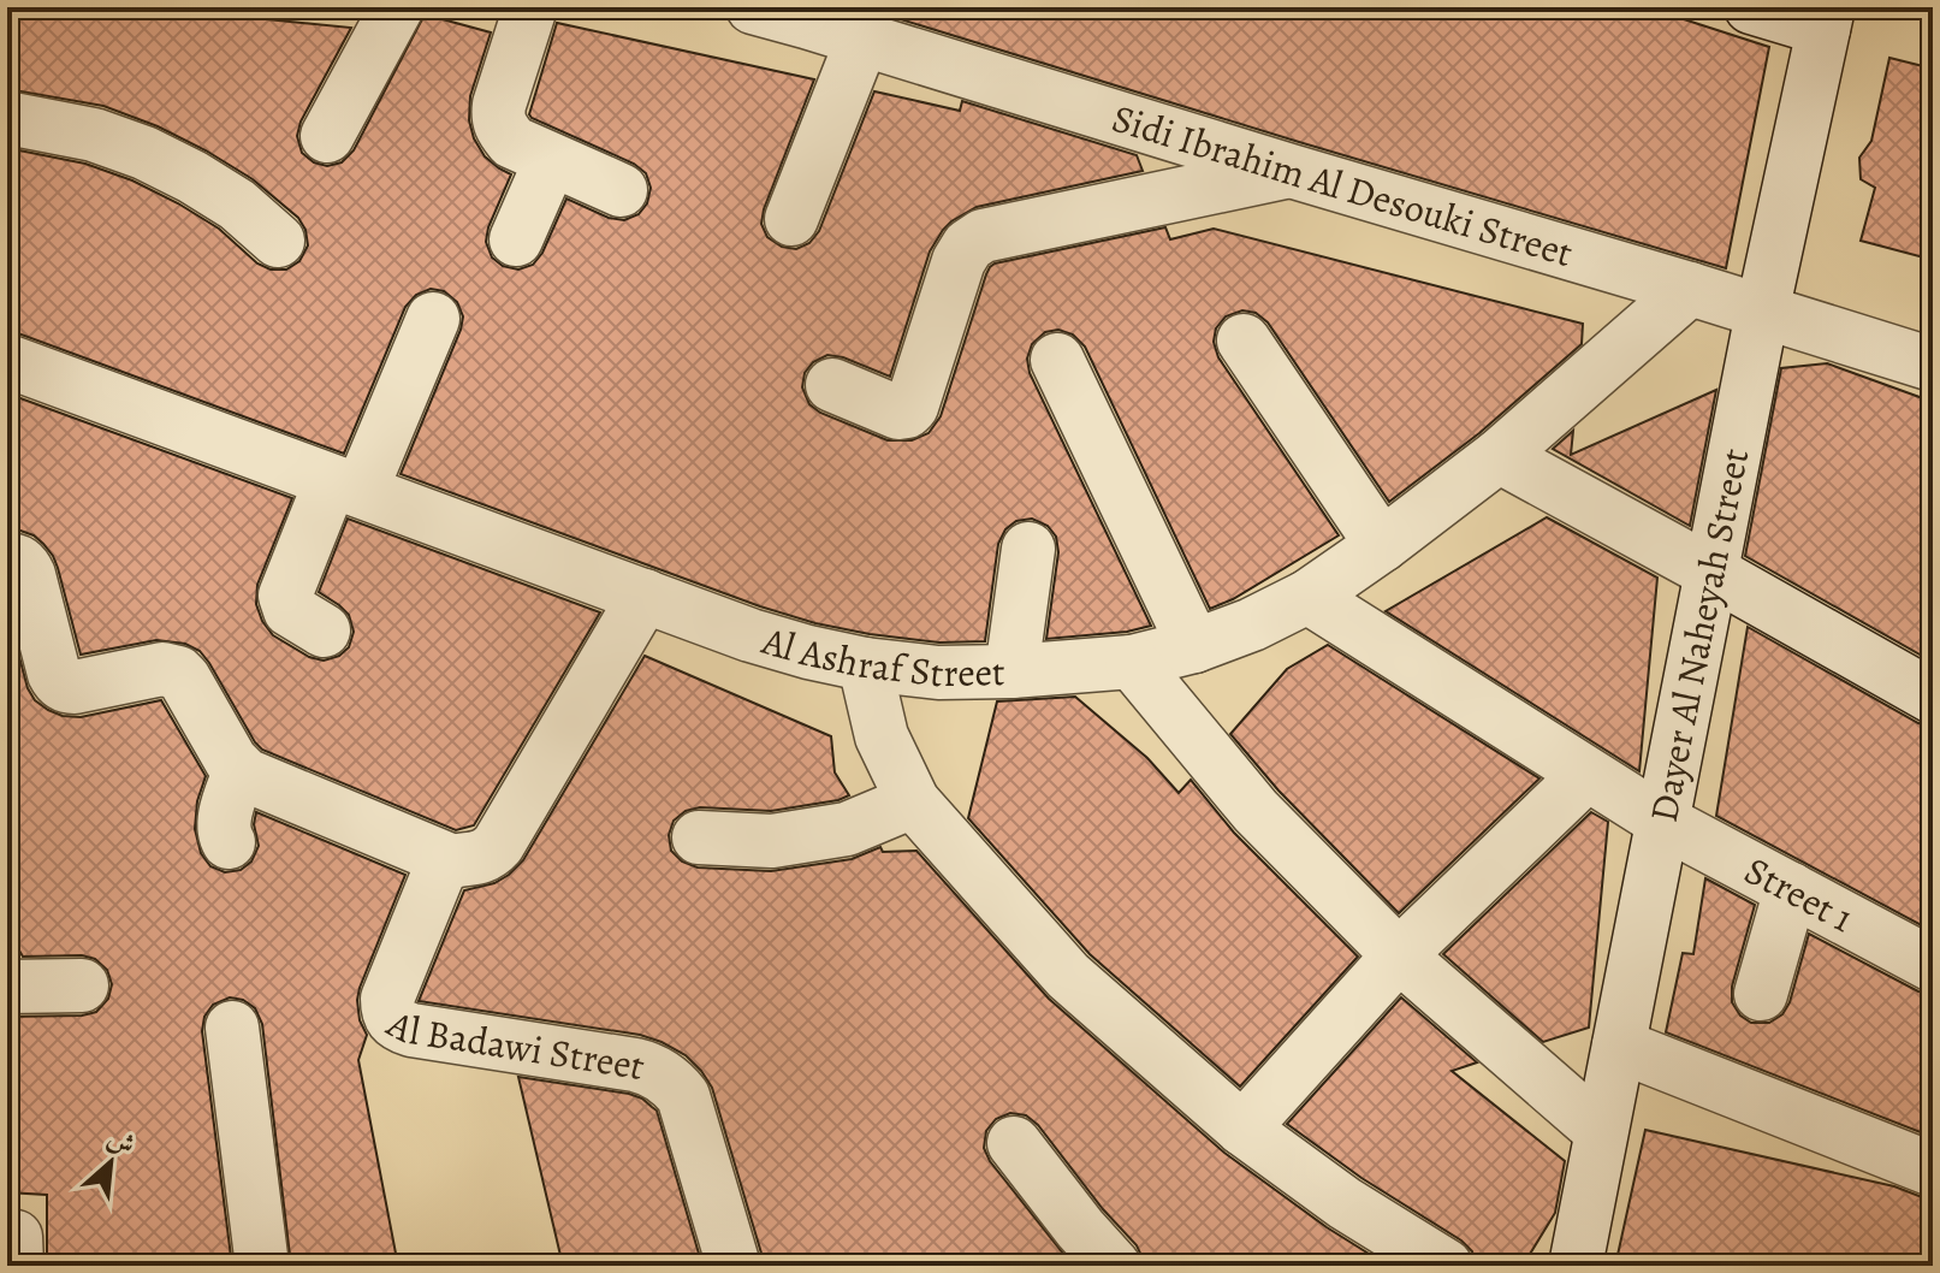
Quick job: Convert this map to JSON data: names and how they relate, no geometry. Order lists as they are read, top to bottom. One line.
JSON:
{"streets":{"street":["Sidi Ibrahim Al Desouki Street","Dayer Al Naheyah Street","Al Ashraf Street","Street 1","Al Badawi Street"]},"crossings":[["Sidi Ibrahim Al Desouki Street","Dayer Al Naheyah Street"],["Sidi Ibrahim Al Desouki Street","Al Ashraf Street"],["Dayer Al Naheyah Street","Street 1"],["Al Ashraf Street","Street 1"]],"north":"top right"}
